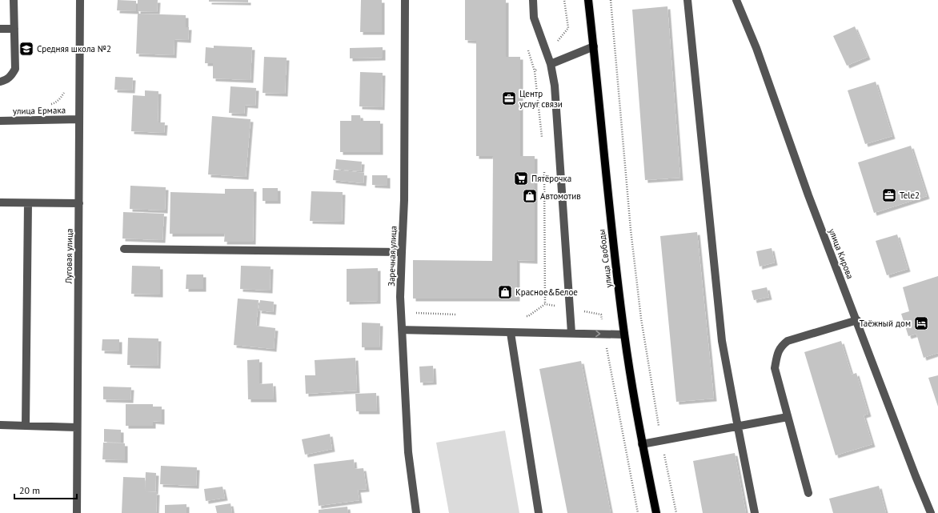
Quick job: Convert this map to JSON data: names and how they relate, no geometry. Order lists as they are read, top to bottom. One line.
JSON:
{"streets":{"main road":["улица Свободы"],"street":["улица Ермака","улица Кирова","Луговая улица","Заречная улица"]},"crossings":[["улица Ермака","Луговая улица"]],"places":{"school or university":["Средняя школа №2"],"office":["Центр услуг связи","Tele2"],"supermarket":["Пятёрочка"],"shop":["Автомотив","Красное&Белое"],"hotel":["Таёжный дом"]},"scale_bar":"20 m"}
